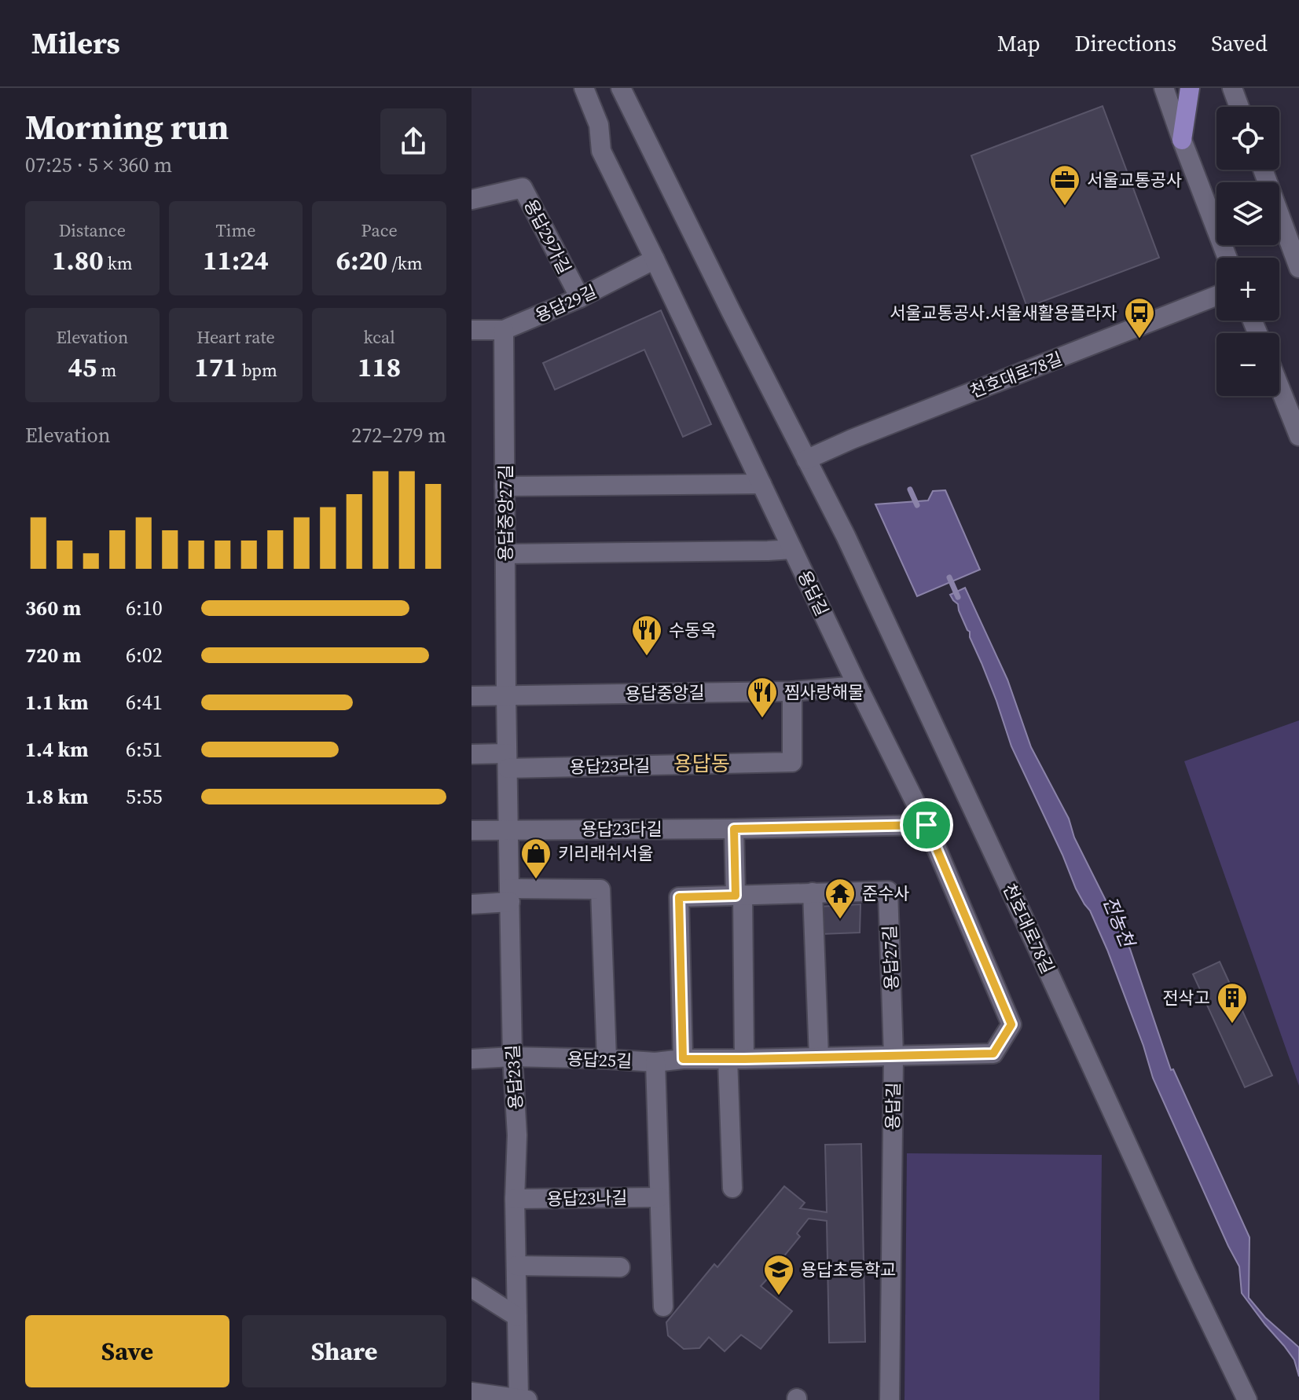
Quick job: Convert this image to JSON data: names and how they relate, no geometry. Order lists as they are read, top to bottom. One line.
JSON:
{"streets":{"street":["용답29가길","용답29길","천호대로78길","용답중앙27길","용답길","용답중앙길","용답23라길","용답23다길","용답27길","용답25길","용답23길","용답23나길"]},"crossings":[["용답29가길","용답29길"],["용답29길","용답중앙27길"],["용답29길","용답길"],["용답중앙27길","용답길"],["용답중앙27길","용답중앙길"],["용답중앙27길","용답23길"],["용답길","용답중앙길"],["용답길","용답23다길"],["용답길","용답27길"],["용답길","용답25길"],["용답중앙길","용답23라길"],["용답중앙길","용답23길"],["용답23라길","용답23길"],["용답23다길","용답23길"],["용답27길","용답25길"],["용답25길","용답23길"],["용답23길","용답23나길"]],"districts":["용답동"],"water":["전농천"],"places":{"office":["서울교통공사"],"bus stop":["서울교통공사.서울새활용플라자"],"restaurant":["수동옥","찜사랑해물"],"shop":["키리래쉬서울"],"temple":["준수사"],"building":["전삭고"],"school or university":["용답초등학교"]},"page":{"header":"Milers","nav":["Map","Directions","Saved"],"heading":["Morning run","07:25 · 5 × 360 m"],"map_buttons":["+","−"],"stats":[["Distance","1.80 km"],["Time","11:24"],["Pace","6:20 /km"],["Elevation","45 m"],["Heart rate","171 bpm"],["kcal","118"]],"chart":["Elevation","272–279 m"],"list":[{"name":"360 m","note":"6:10"},{"name":"720 m","note":"6:02"},{"name":"1.1 km","note":"6:41"},{"name":"1.4 km","note":"6:51"},{"name":"1.8 km","note":"5:55"}],"buttons":["Save","Share"]}}
